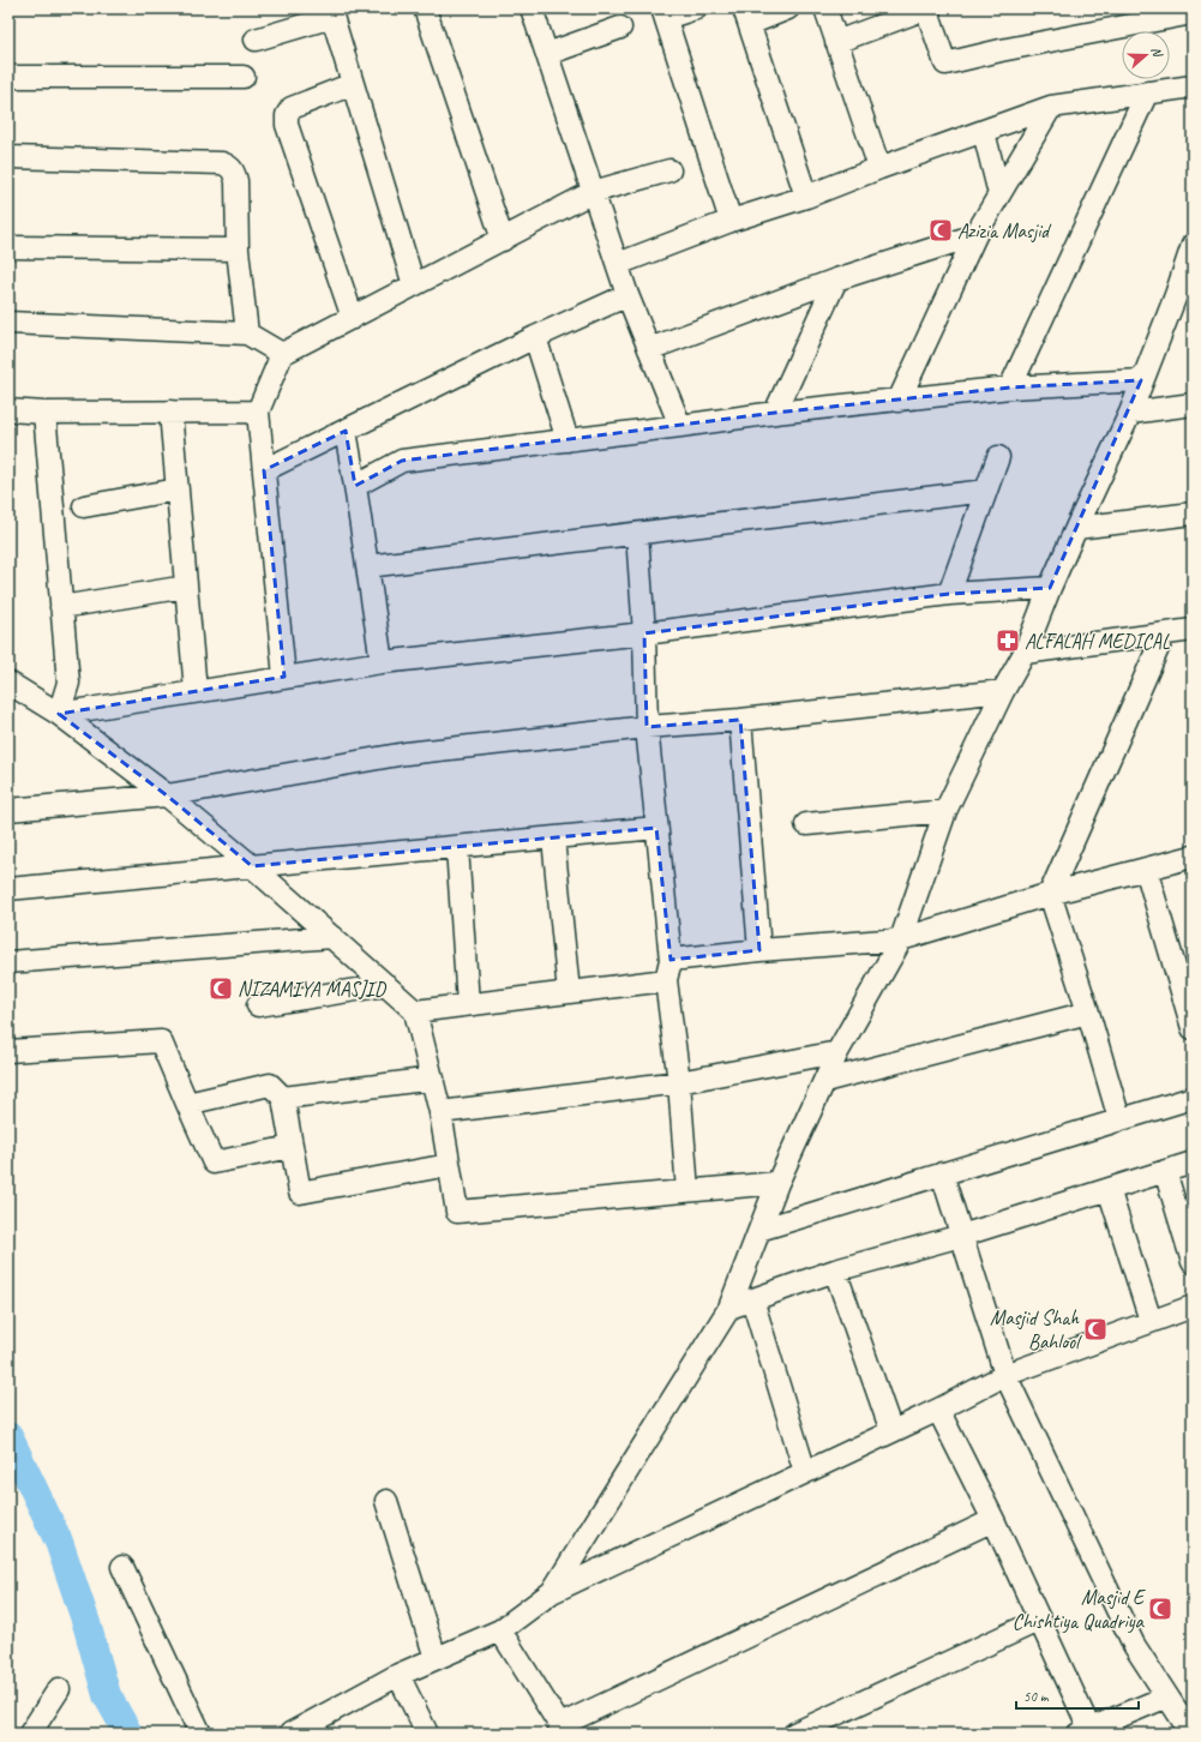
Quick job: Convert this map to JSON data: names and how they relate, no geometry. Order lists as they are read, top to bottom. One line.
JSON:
{"places":{"mosque":["Azizia Masjid","NIZAMIYA MASJID","Masjid Shah Bahlool","Masjid E Chishtiya Quadriya"],"pharmacy":["ALFALAH MEDICAL"]},"scale_bar":"50 m","north":"right"}
